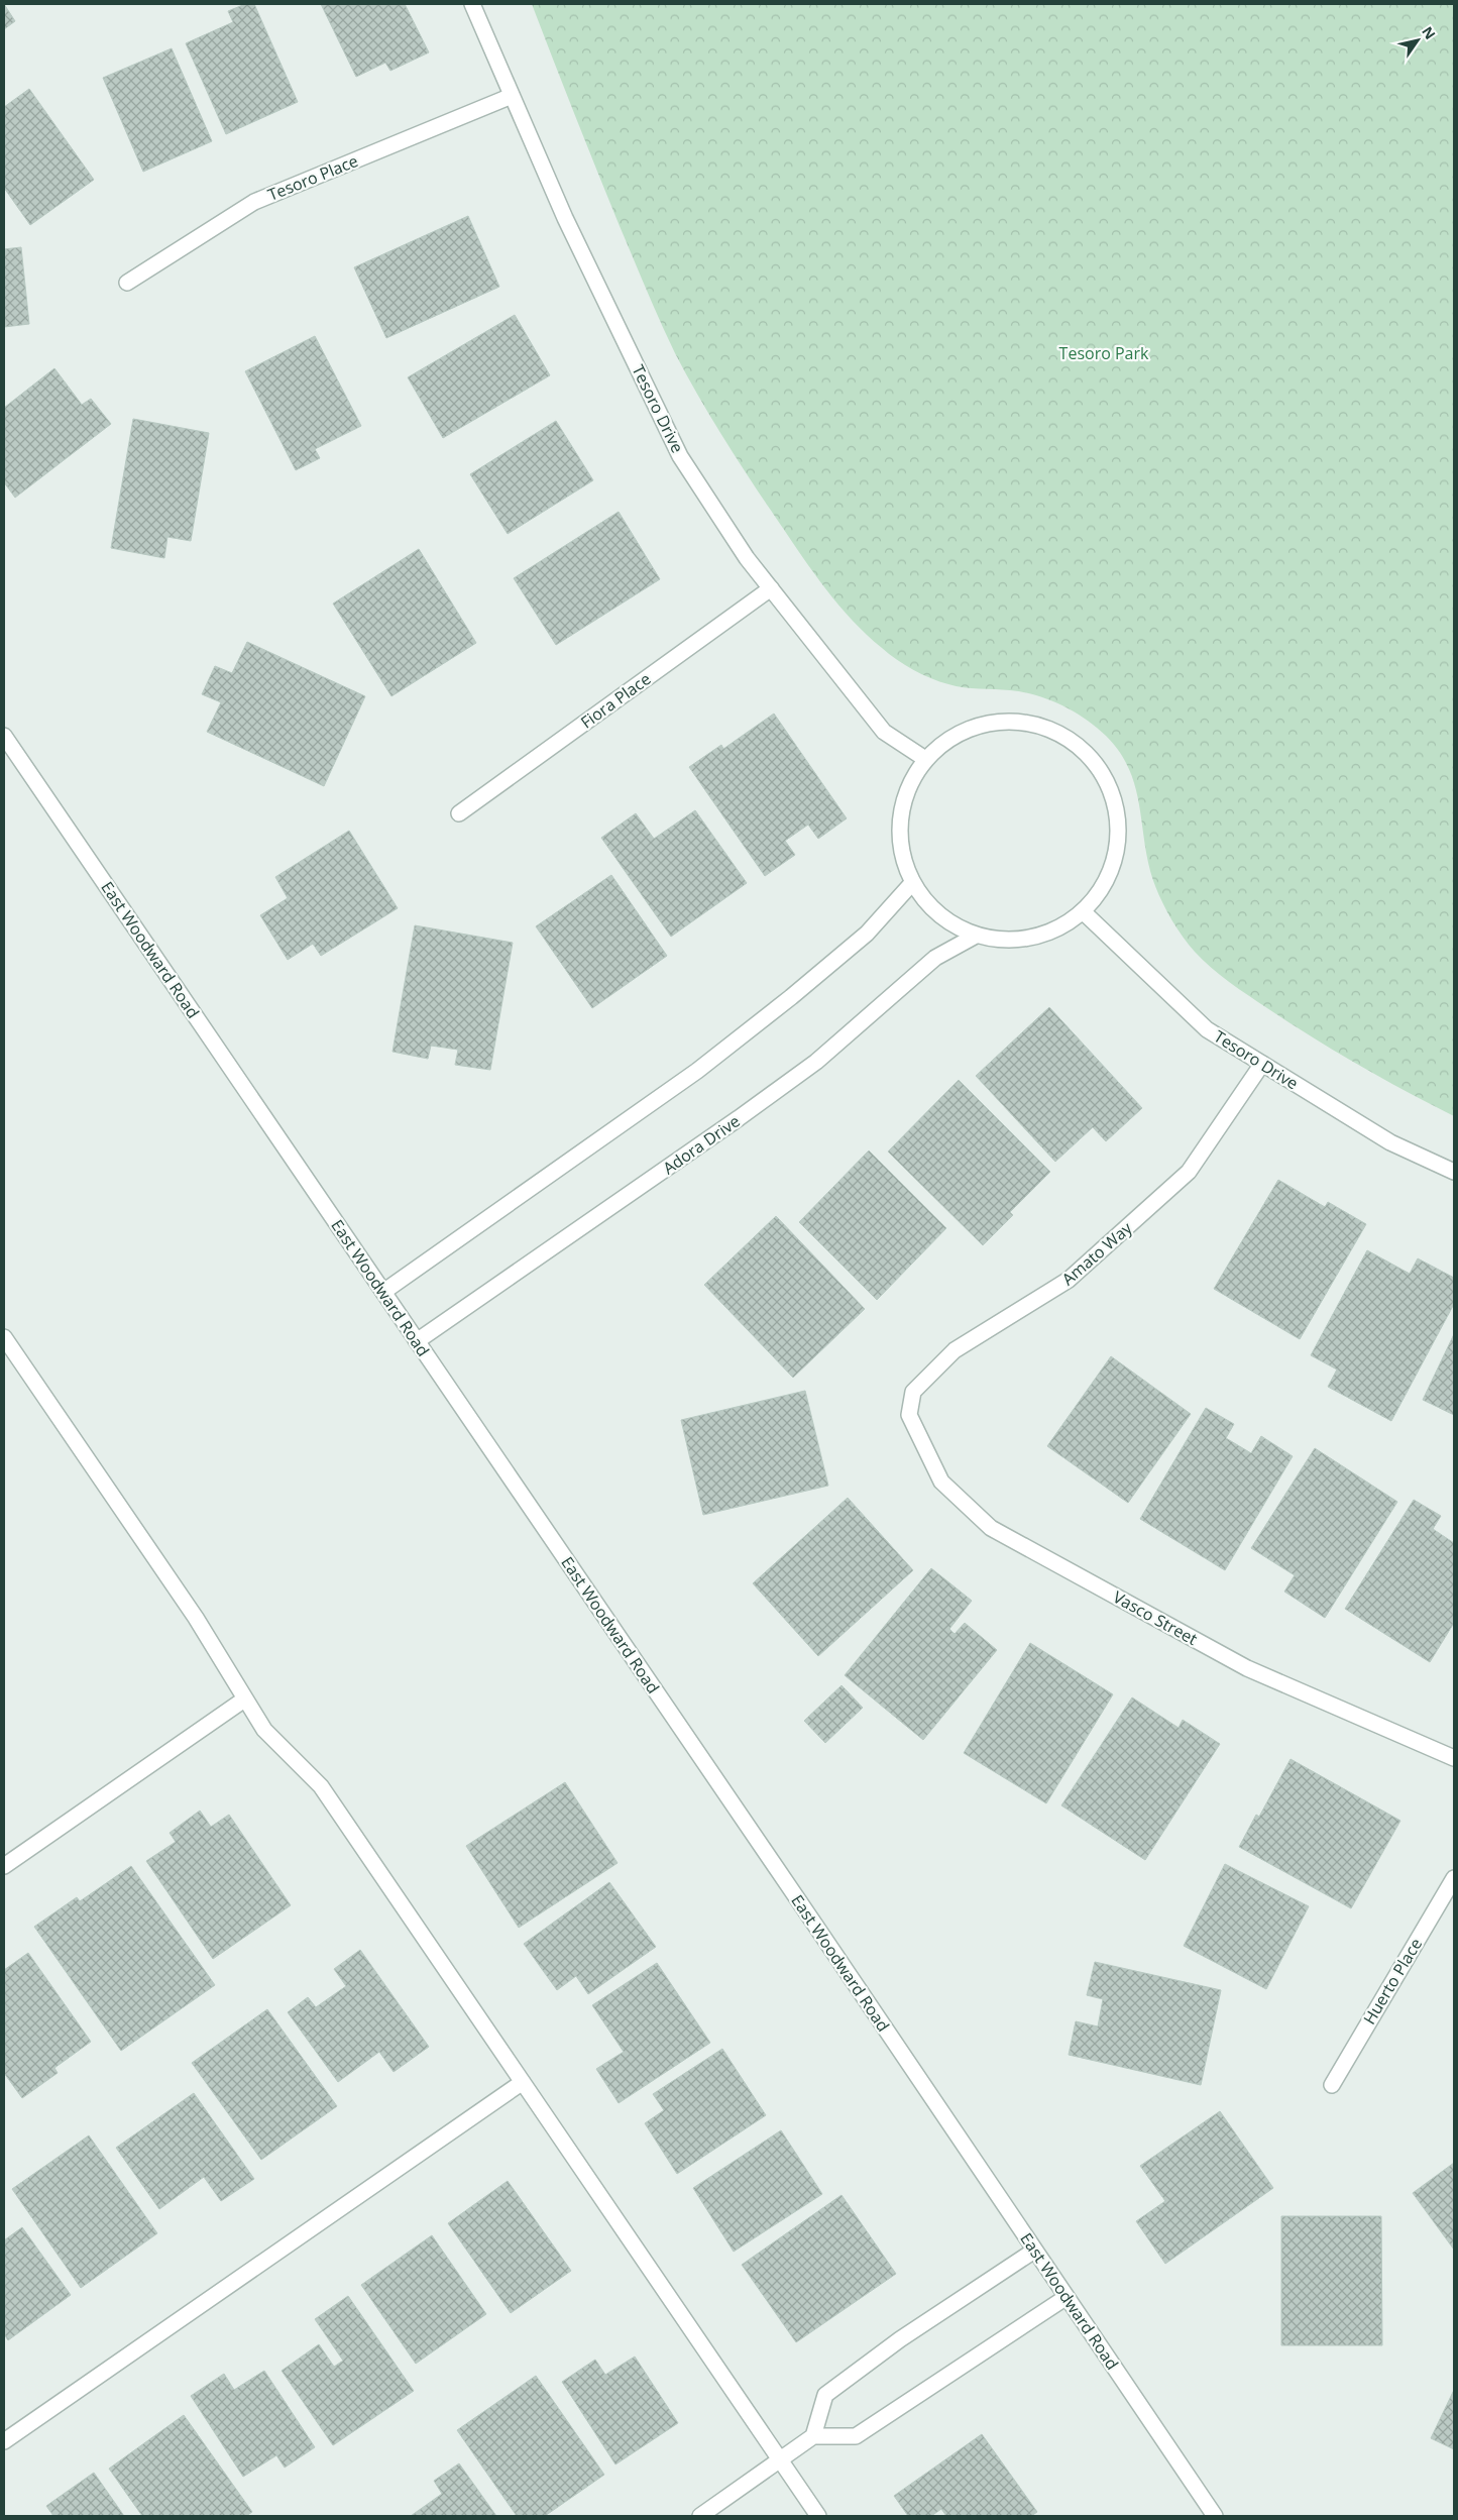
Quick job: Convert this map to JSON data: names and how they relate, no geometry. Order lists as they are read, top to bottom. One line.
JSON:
{"streets":{"street":["Tesoro Place","Tesoro Drive","Fiora Place","East Woodward Road","Adora Drive","Amato Way","Vasco Street","Huerto Place"]},"crossings":[["Tesoro Place","Tesoro Drive"],["Tesoro Drive","Fiora Place"],["Tesoro Drive","Amato Way"],["East Woodward Road","Adora Drive"],["Amato Way","Vasco Street"]],"parks":["Tesoro Park"],"north":"top right"}
